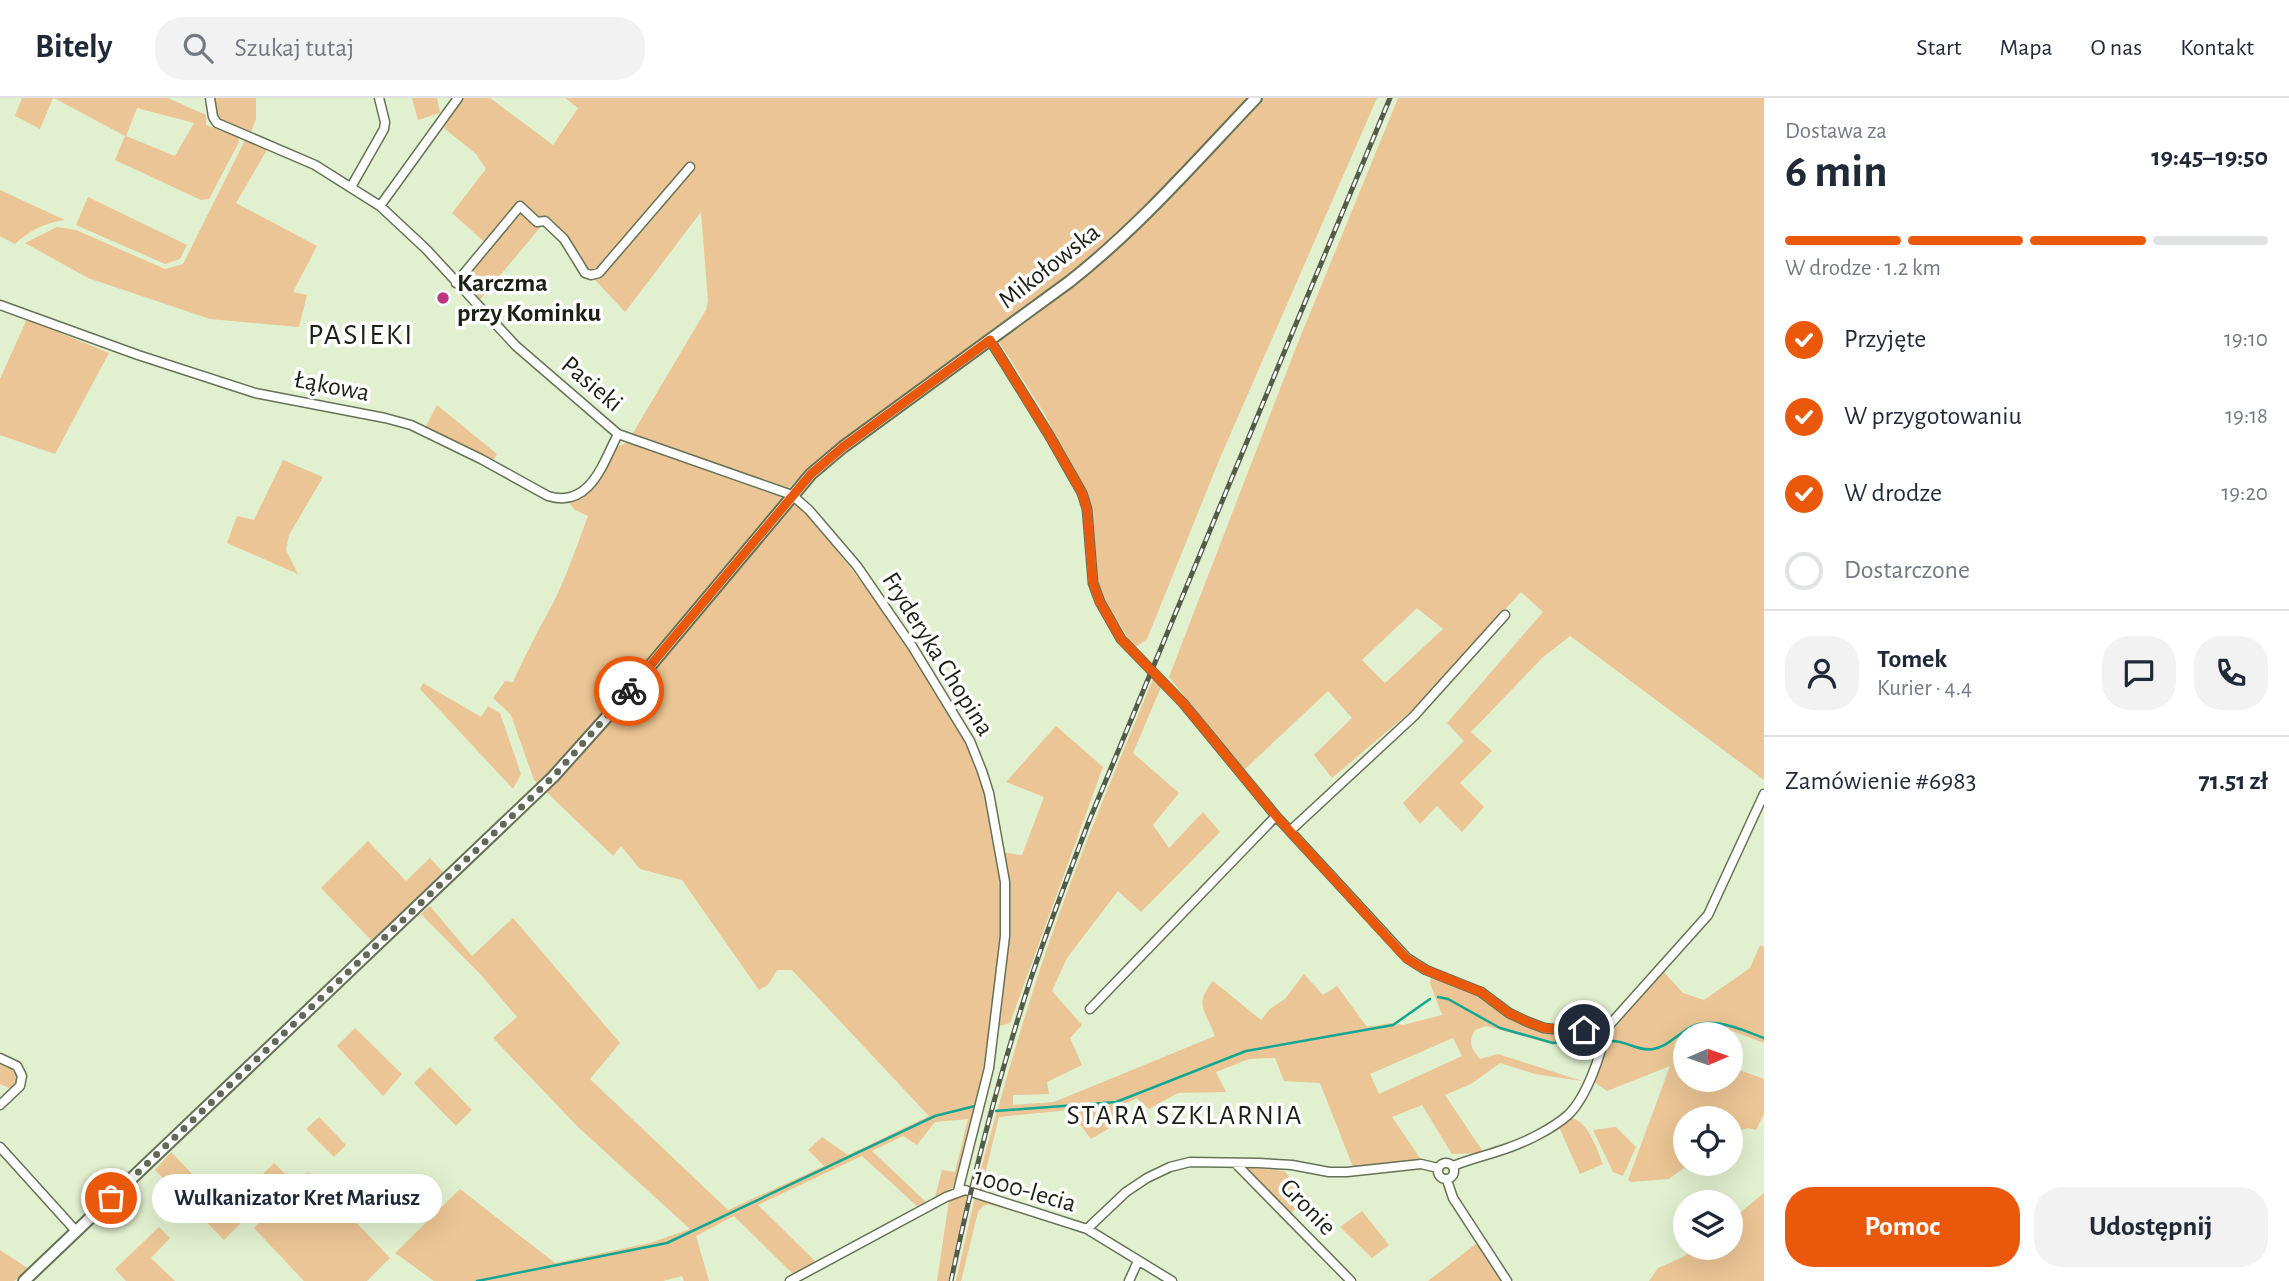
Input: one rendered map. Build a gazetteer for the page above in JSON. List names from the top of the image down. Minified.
{"streets":{"main road":["Mikołowska"],"street":["Pasieki","Łąkowa","Fryderyka Chopina","1000-lecia","Gronie"]},"crossings":[["Mikołowska","Pasieki"],["Mikołowska","Fryderyka Chopina"],["Pasieki","Łąkowa"],["Pasieki","Fryderyka Chopina"],["Fryderyka Chopina","1000-lecia"]],"districts":["PASIEKI","STARA SZKLARNIA"],"places":["Karczma przy Kominku","Wulkanizator Kret Mariusz"],"north":"right","page":{"header":"Bitely","search":"Szukaj tutaj","nav":["Start","Mapa","O nas","Kontakt"],"heading":["6 min","Dostawa za","19:45–19:50"],"panel":["Tomek","Kurier · 4.4","Zamówienie #6983","71.51 zł"],"bar":"W drodze · 1.2 km","list":[["Przyjęte","19:10"],["W przygotowaniu","19:18"],["W drodze","19:20"],"Dostarczone"],"buttons":["Pomoc","Udostępnij"],"bubble":"Wulkanizator Kret Mariusz"}}
